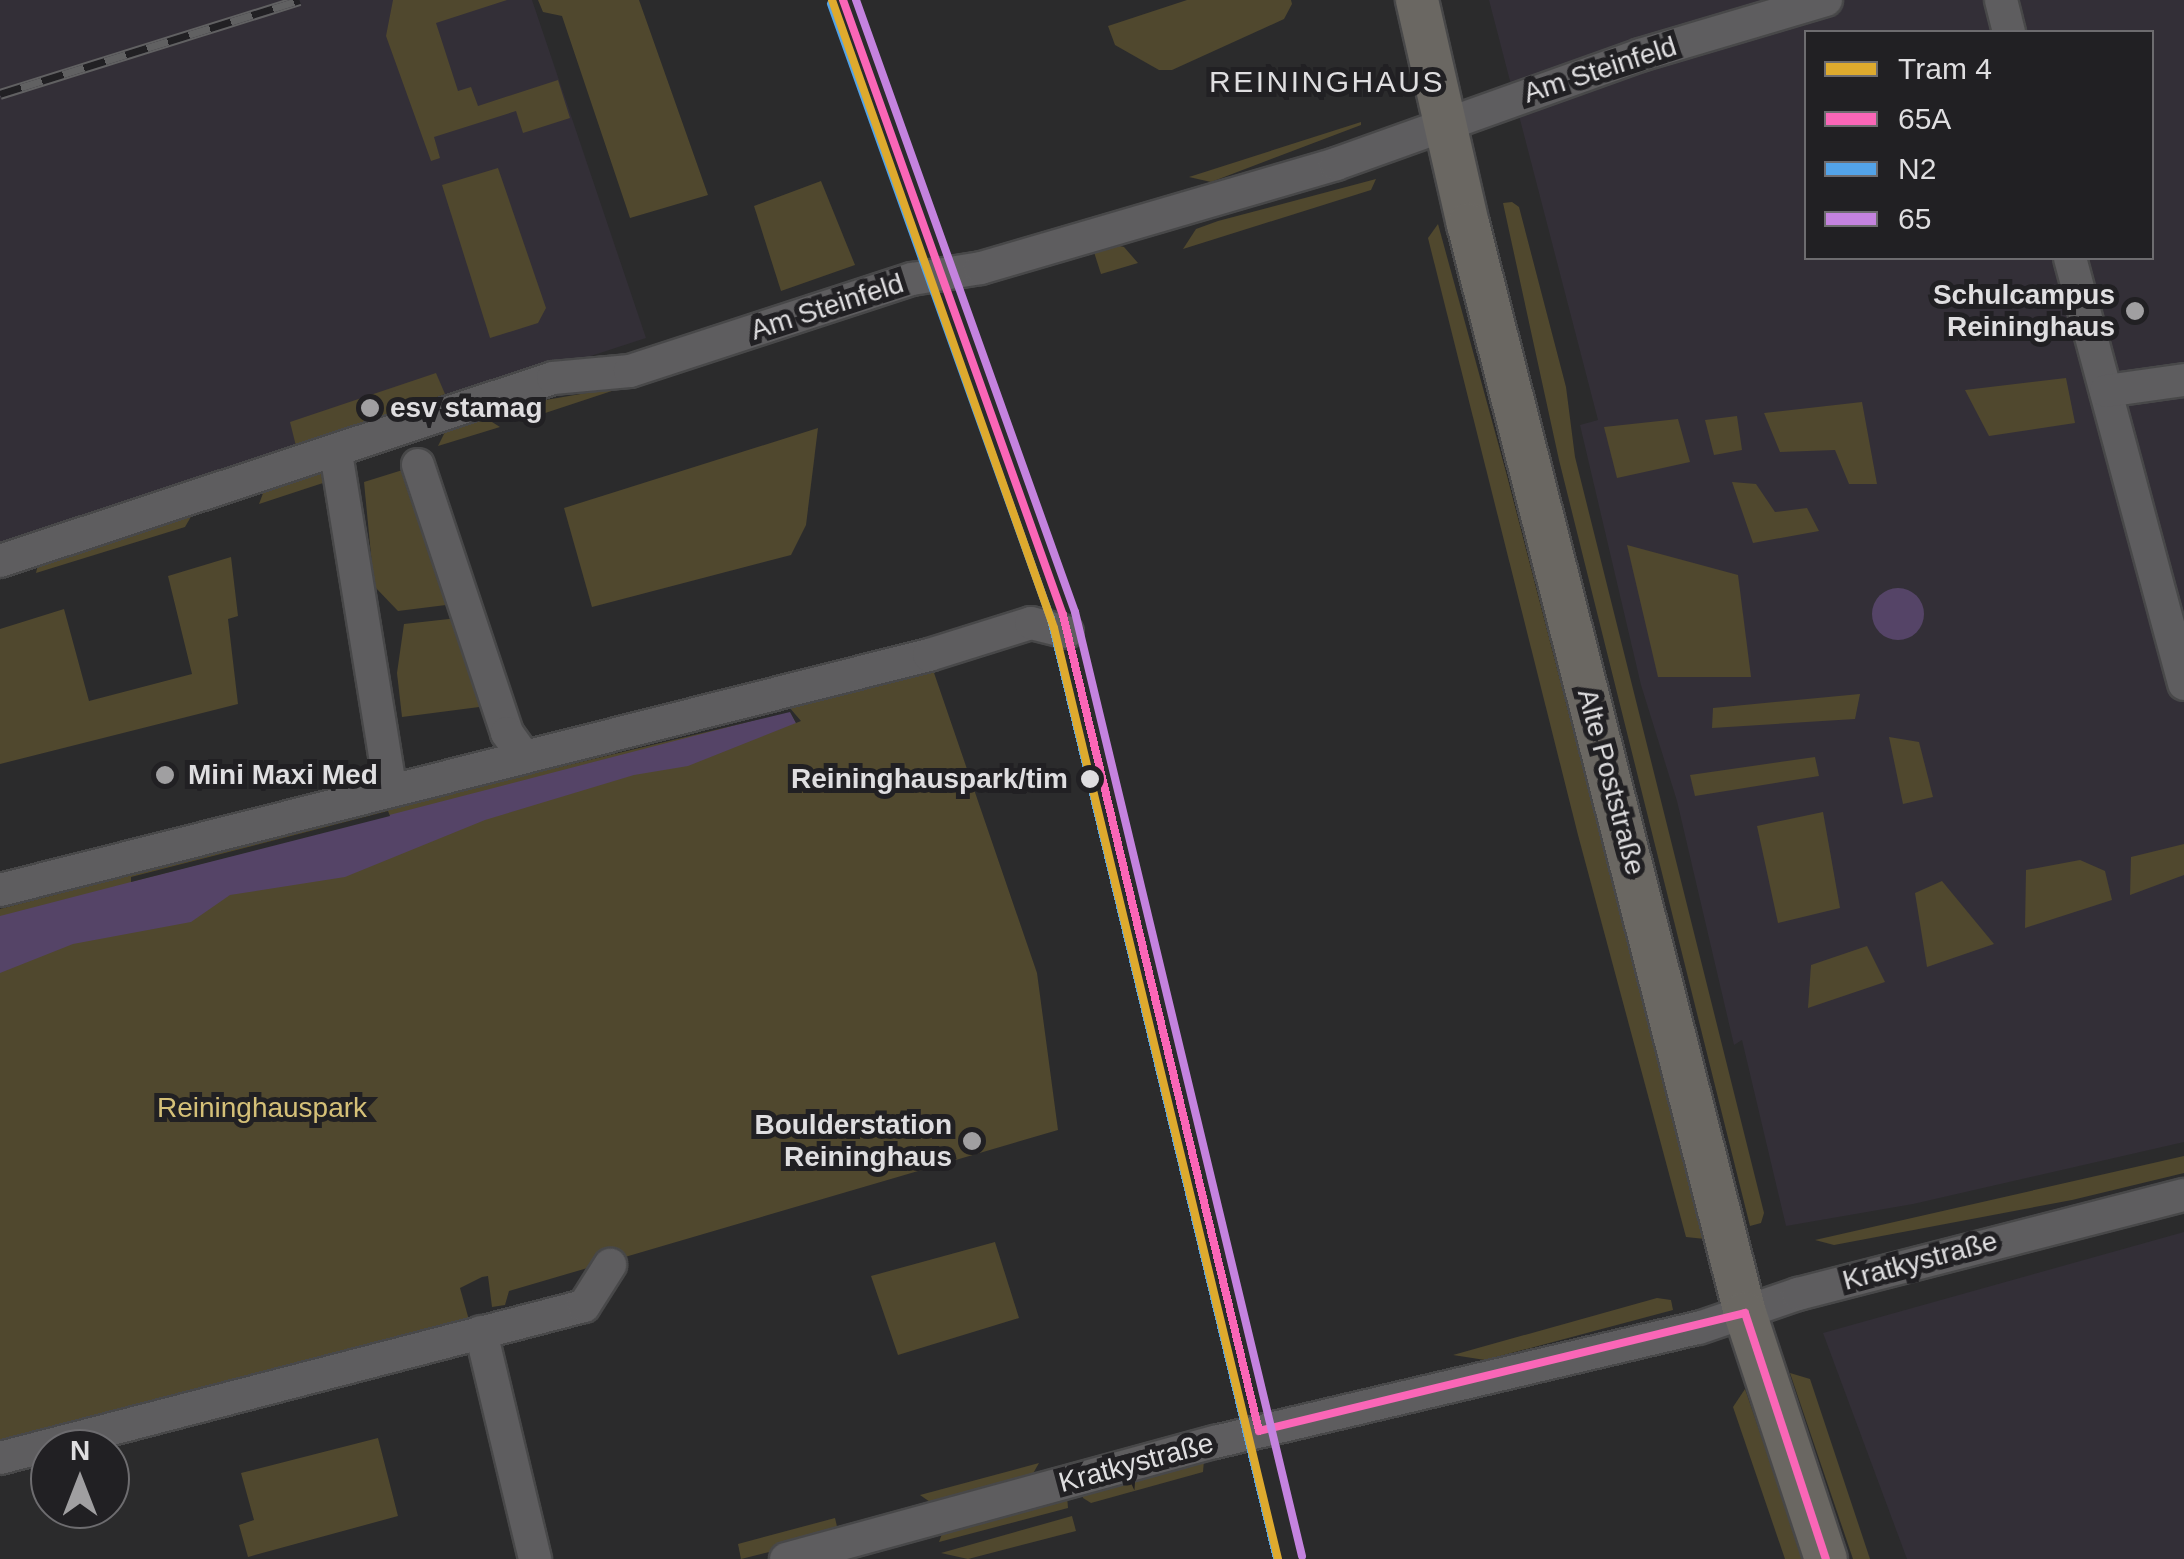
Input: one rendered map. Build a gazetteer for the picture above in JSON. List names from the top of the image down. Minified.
{"streets":{"main road":["Alte Poststraße"],"street":["Am Steinfeld","Kratkystraße"]},"crossings":[["Am Steinfeld","Alte Poststraße"],["Alte Poststraße","Kratkystraße"]],"districts":["REININGHAUS"],"parks":["Reininghauspark"],"places":["Schulcampus Reininghaus","esv stamag","Mini Maxi Med","Reininghauspark/tim","Boulderstation Reininghaus"],"lines":["tram line 4","transit line 65A","transit line 65","transit line N2"],"legend":["Tram 4","65A","N2","65"],"north":"top"}
